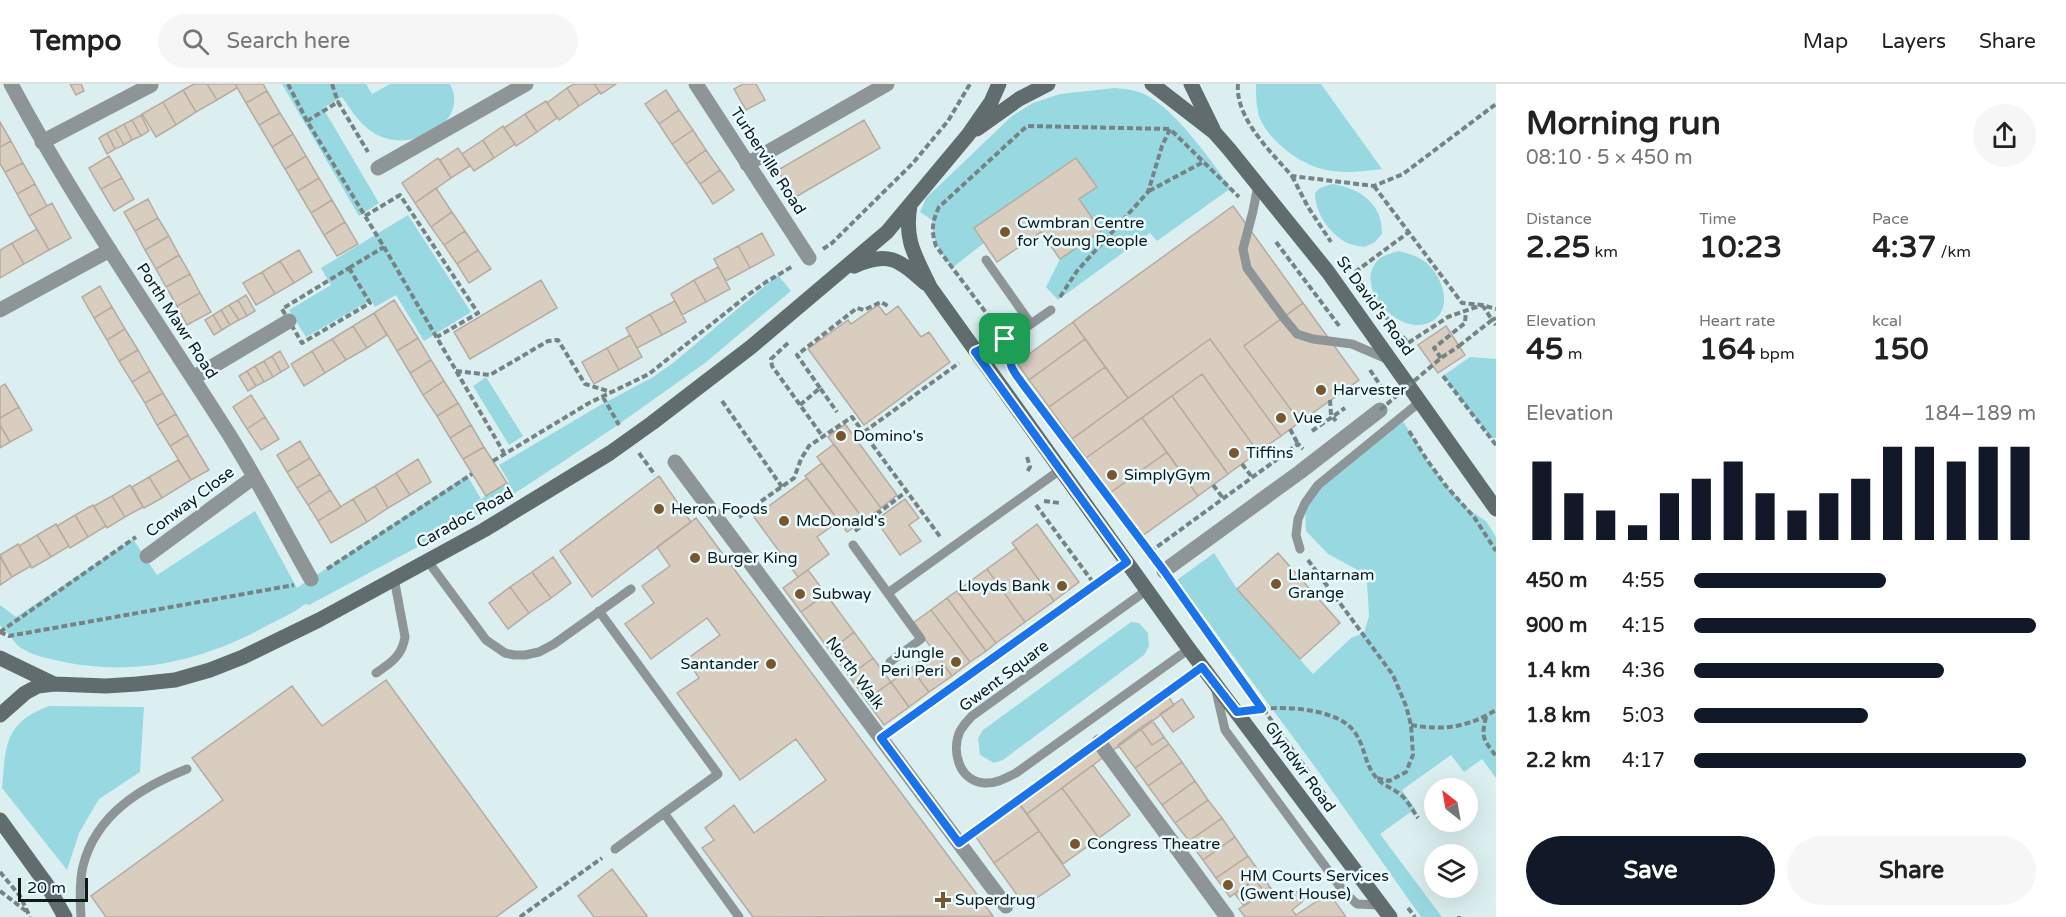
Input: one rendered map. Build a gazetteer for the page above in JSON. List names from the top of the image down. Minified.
{"streets":{"street":["Turberville Road","St David's Road","Porth Mawr Road","Conway Close","Caradoc Road","North Walk","Glyndwr Road"],"lane":["Gwent Square"]},"crossings":[["Porth Mawr Road","Conway Close"],["Caradoc Road","Glyndwr Road"],["Gwent Square","Glyndwr Road"]],"places":{"other":["Cwmbran Centre for Young People","Harvester","Vue","Domino's","Tiffins","SimplyGym","Heron Foods","McDonald's","Burger King","Llantarnam Grange","Lloyds Bank","Subway","Jungle Peri Peri","Santander","Congress Theatre","HM Courts Services (Gwent House)"],"health":["Superdrug"]},"scale_bar":"20 m","north":"top left","page":{"header":"Tempo","search":"Search here","nav":["Map","Layers","Share"],"heading":["Morning run","08:10 · 5 × 450 m"],"stats":[["Distance","2.25 km"],["Time","10:23"],["Pace","4:37 /km"],["Elevation","45 m"],["Heart rate","164 bpm"],["kcal","150"]],"chart":["Elevation","184–189 m"],"list":[{"name":"450 m","note":"4:55"},{"name":"900 m","note":"4:15"},{"name":"1.4 km","note":"4:36"},{"name":"1.8 km","note":"5:03"},{"name":"2.2 km","note":"4:17"}],"buttons":["Save","Share"],"scale":"20 m"}}
